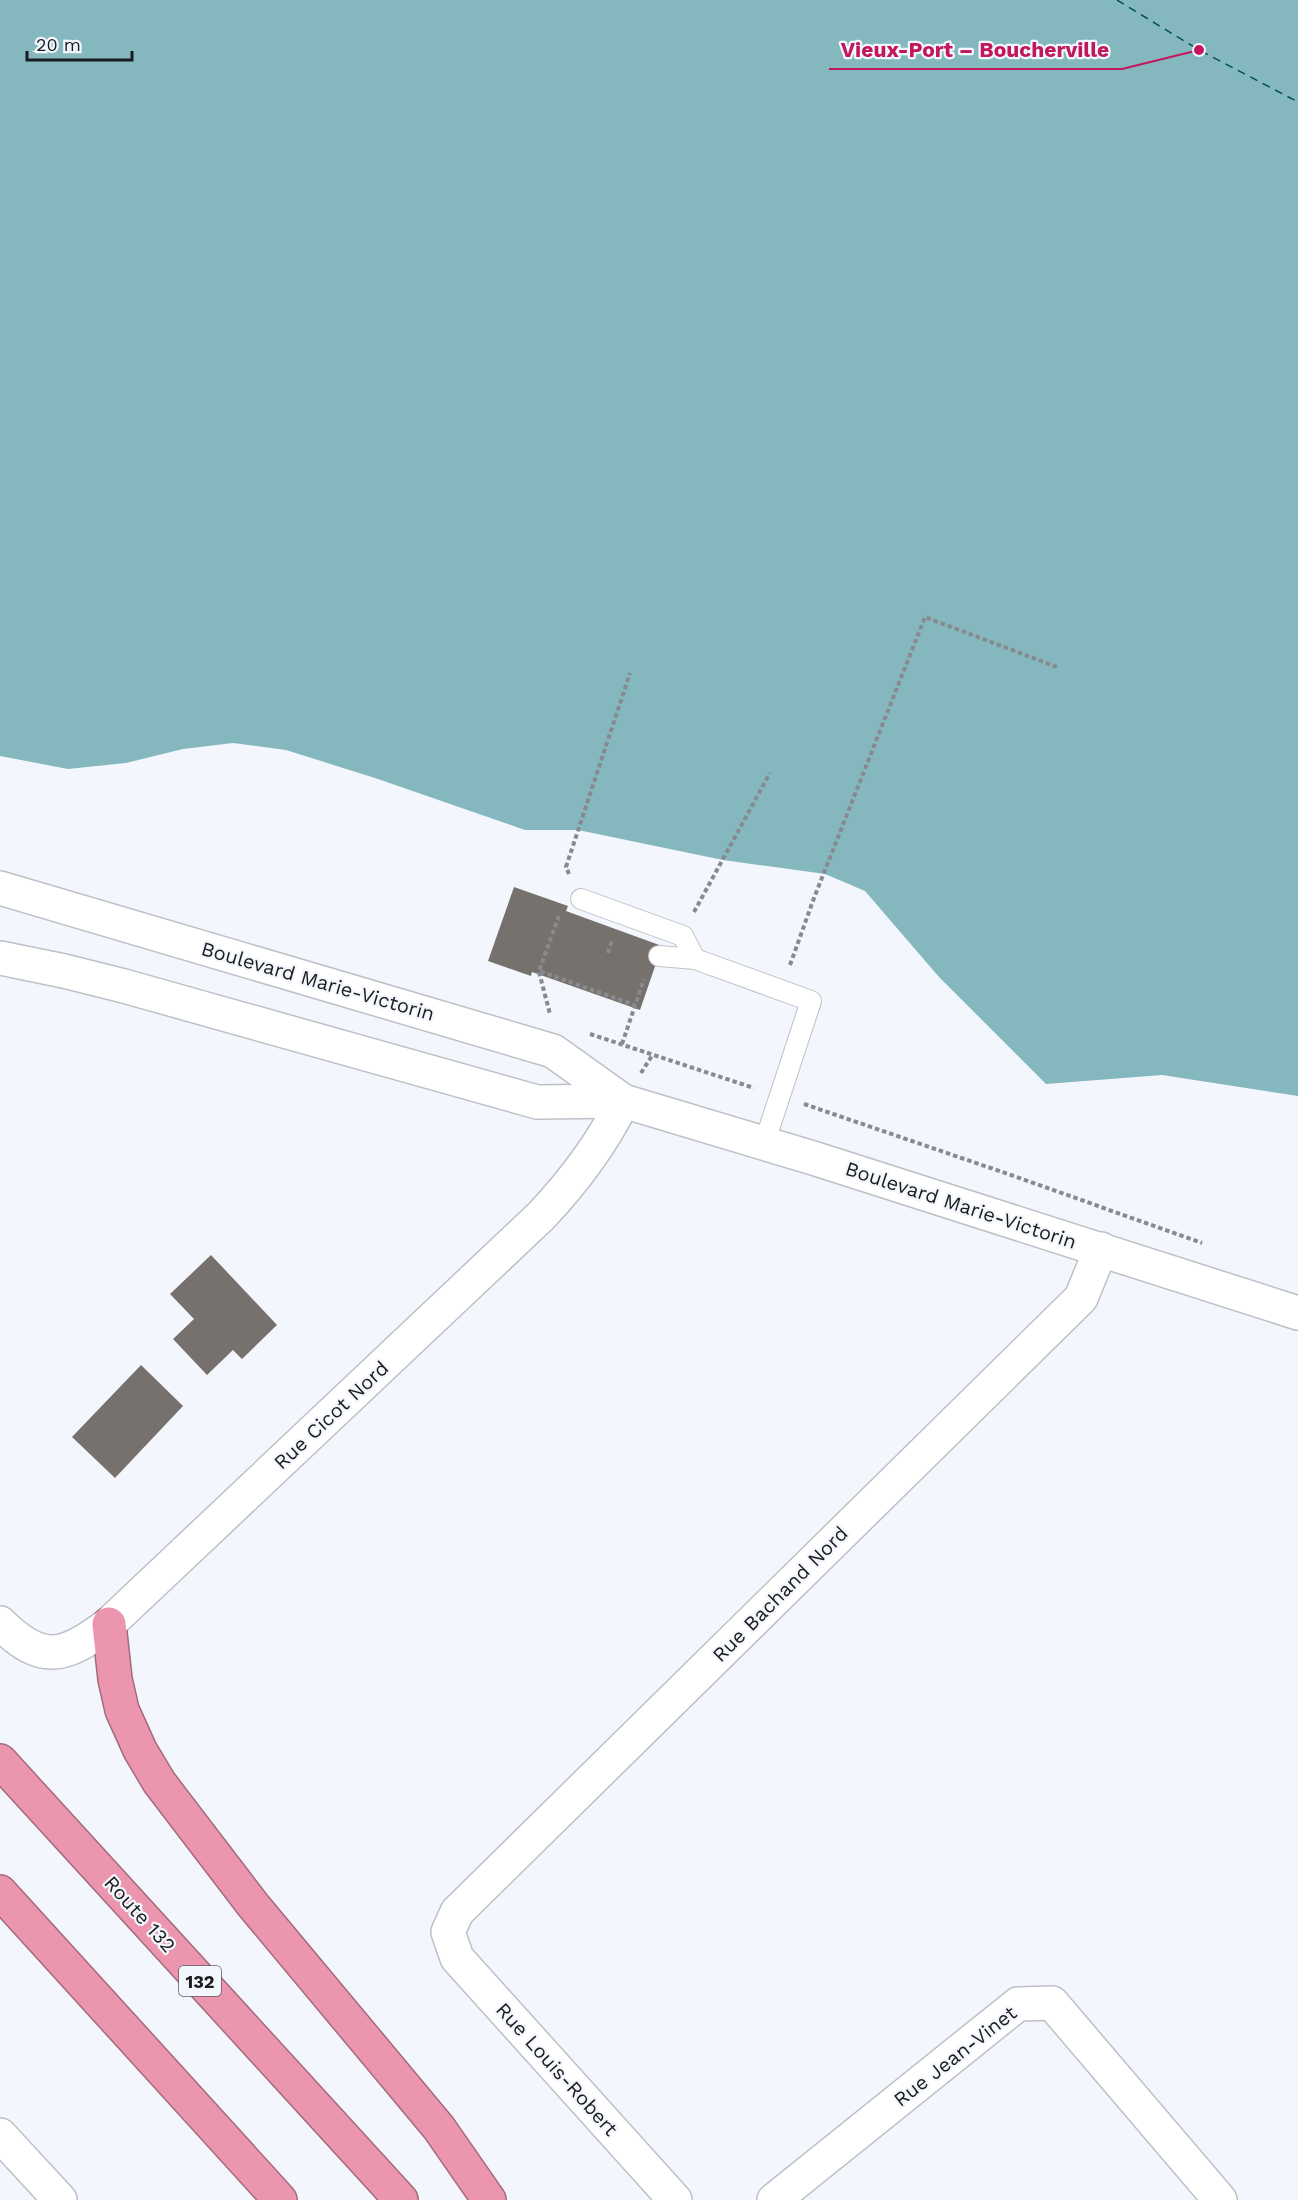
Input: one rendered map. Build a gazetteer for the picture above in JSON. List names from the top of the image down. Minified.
{"streets":{"highway":["Route 132","132"],"street":["Boulevard Marie-Victorin","Rue Cicot Nord","Rue Bachand Nord","Rue Jean-Vinet","Rue Louis-Robert"]},"crossings":[["Boulevard Marie-Victorin","Rue Cicot Nord"],["Boulevard Marie-Victorin","Rue Bachand Nord"],["Rue Bachand Nord","Rue Louis-Robert"]],"places":["Vieux-Port – Boucherville"],"scale_bar":"20 m"}
